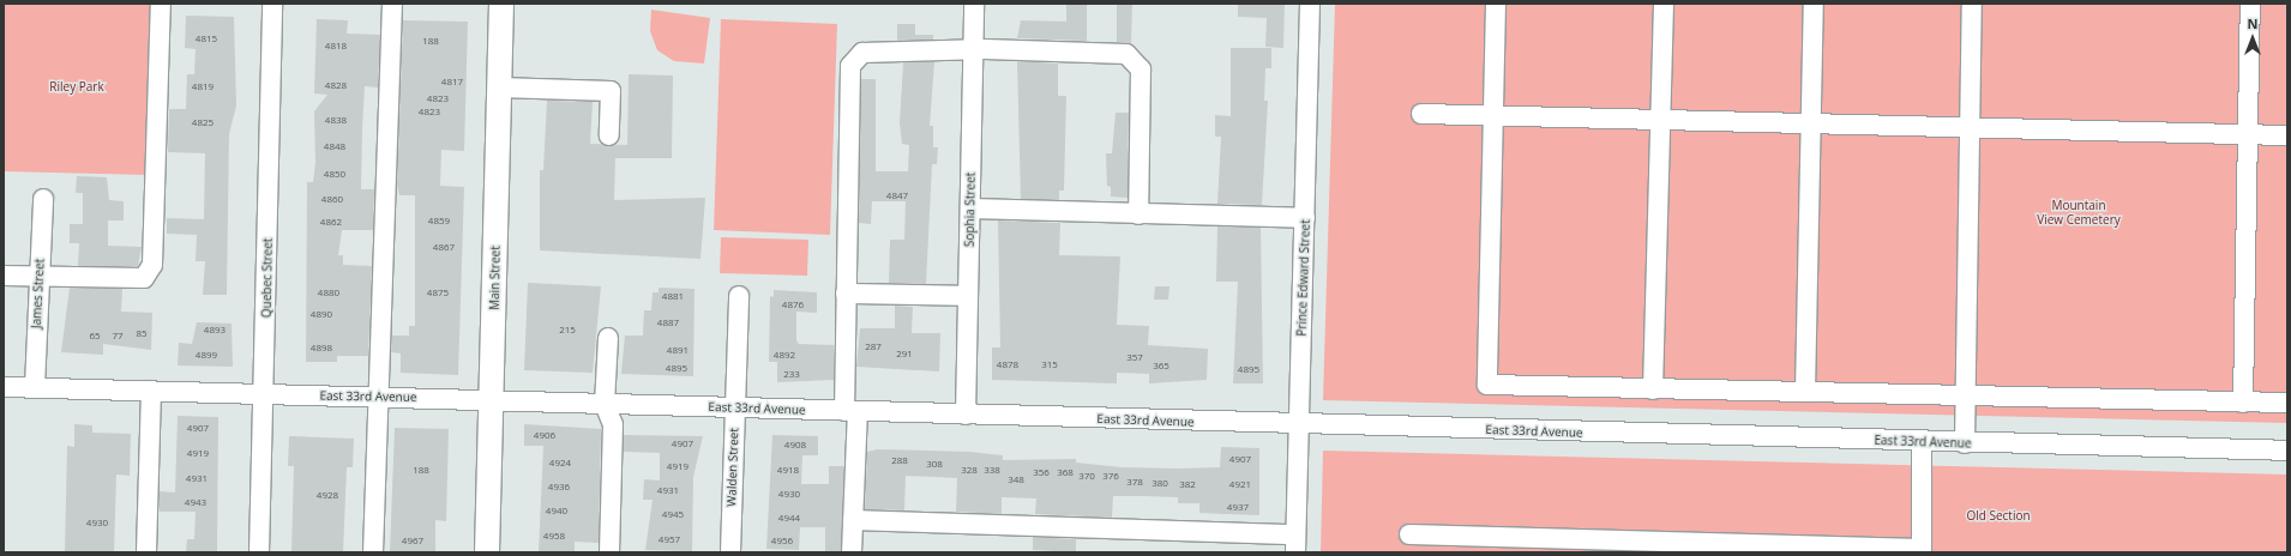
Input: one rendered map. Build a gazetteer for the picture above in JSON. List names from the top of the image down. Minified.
{"streets":{"main road":["Main Street"],"street":["Sophia Street","Quebec Street","Prince Edward Street","James Street","East 33rd Avenue","Walden Street"]},"crossings":[["Sophia Street","East 33rd Avenue"],["Quebec Street","East 33rd Avenue"],["Main Street","East 33rd Avenue"],["Prince Edward Street","East 33rd Avenue"],["James Street","East 33rd Avenue"],["East 33rd Avenue","Walden Street"]],"parks":["Riley Park","Mountain View Cemetery","Old Section"],"house_numbers":["4815","188","4818","4817","4828","4819","4823","4823","4838","4825","4848","4850","4847","4860","4859","4862","4867","4880","4875","4881","4876","4890","4887","4893","215","85","65","77","287","4898","4891","291","4899","4892","357","4878","315","365","4895","4895","233","4907","4906","4907","4908","4919","4907","288","4924","308","4919","188","4918","328","338","356","368","370","376","4931","348","378","380","382","4921","4936","4931","4930","4928","4943","4937","4940","4945","4944","4930","4958","4957","4967","4956"],"north":"top"}
